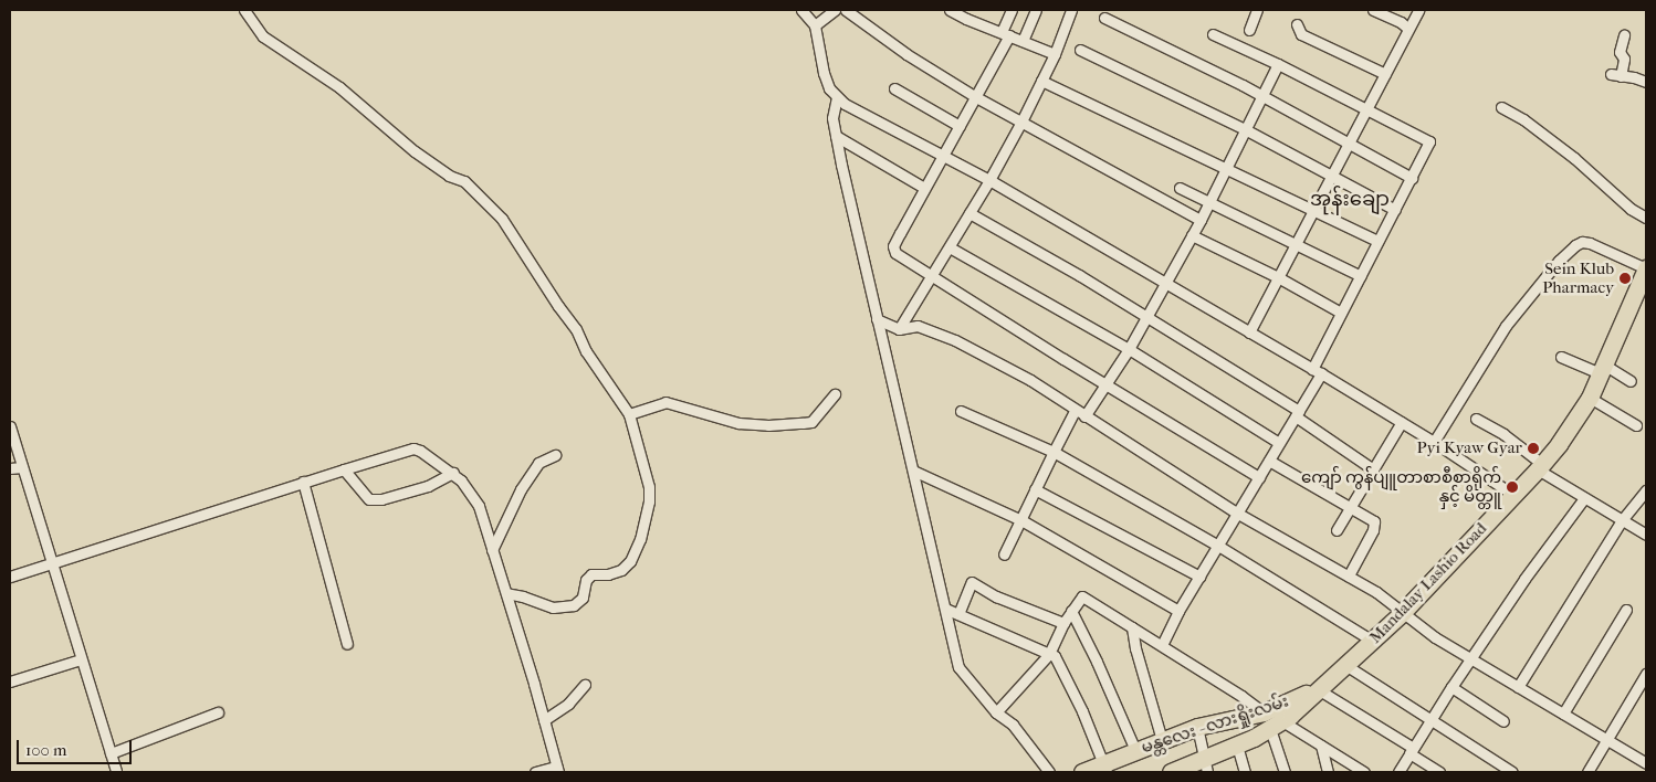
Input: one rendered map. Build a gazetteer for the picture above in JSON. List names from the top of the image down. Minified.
{"streets":{"highway":["Mandalay Lashio Road","မန္တလေး - လားရှိုးလမ်း"]},"crossings":[["Mandalay Lashio Road","မန္တလေး - လားရှိုးလမ်း"]],"districts":["အုန်းချော"],"places":["Sein Klub Pharmacy","Pyi Kyaw Gyar","ကျော် ကွန်ပျူတာစာစီစာရိုက် နှင့် မိတ္တူ"],"scale_bar":"100 m"}
